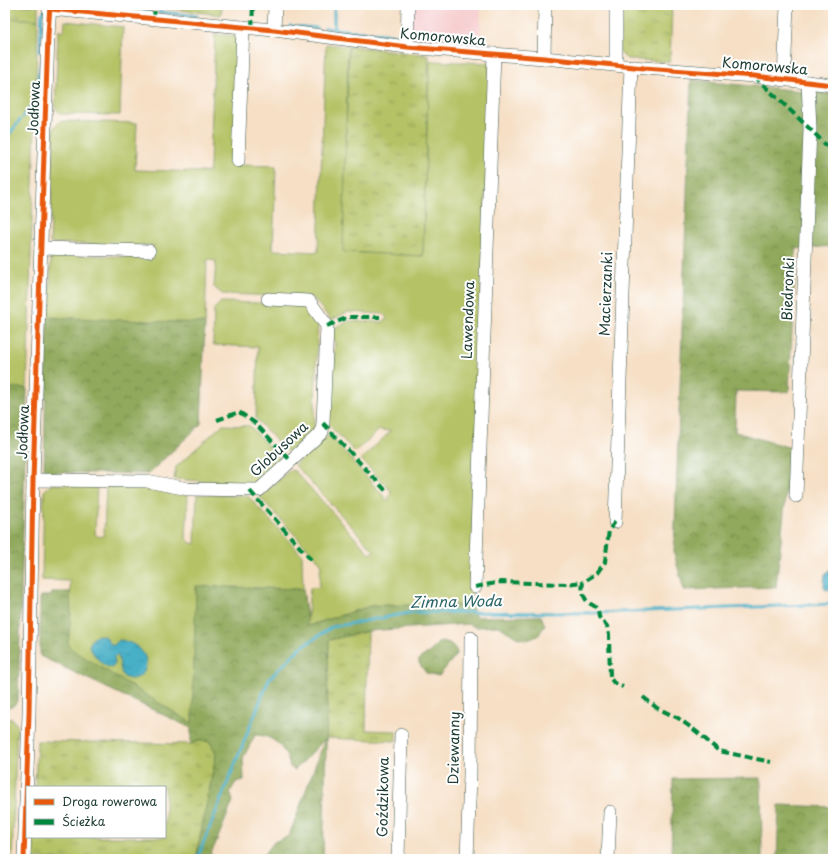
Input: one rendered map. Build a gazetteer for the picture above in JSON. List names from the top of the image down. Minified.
{"streets":{"street":["Komorowska","Jodłowa","Biedronki","Macierzanki","Lawendowa","Globusowa","Dziewanny","Goździkowa"]},"crossings":[["Komorowska","Jodłowa"],["Komorowska","Biedronki"],["Komorowska","Macierzanki"],["Komorowska","Lawendowa"],["Jodłowa","Globusowa"]],"water":["Zimna Woda"],"legend":["Droga rowerowa","Ścieżka"]}
